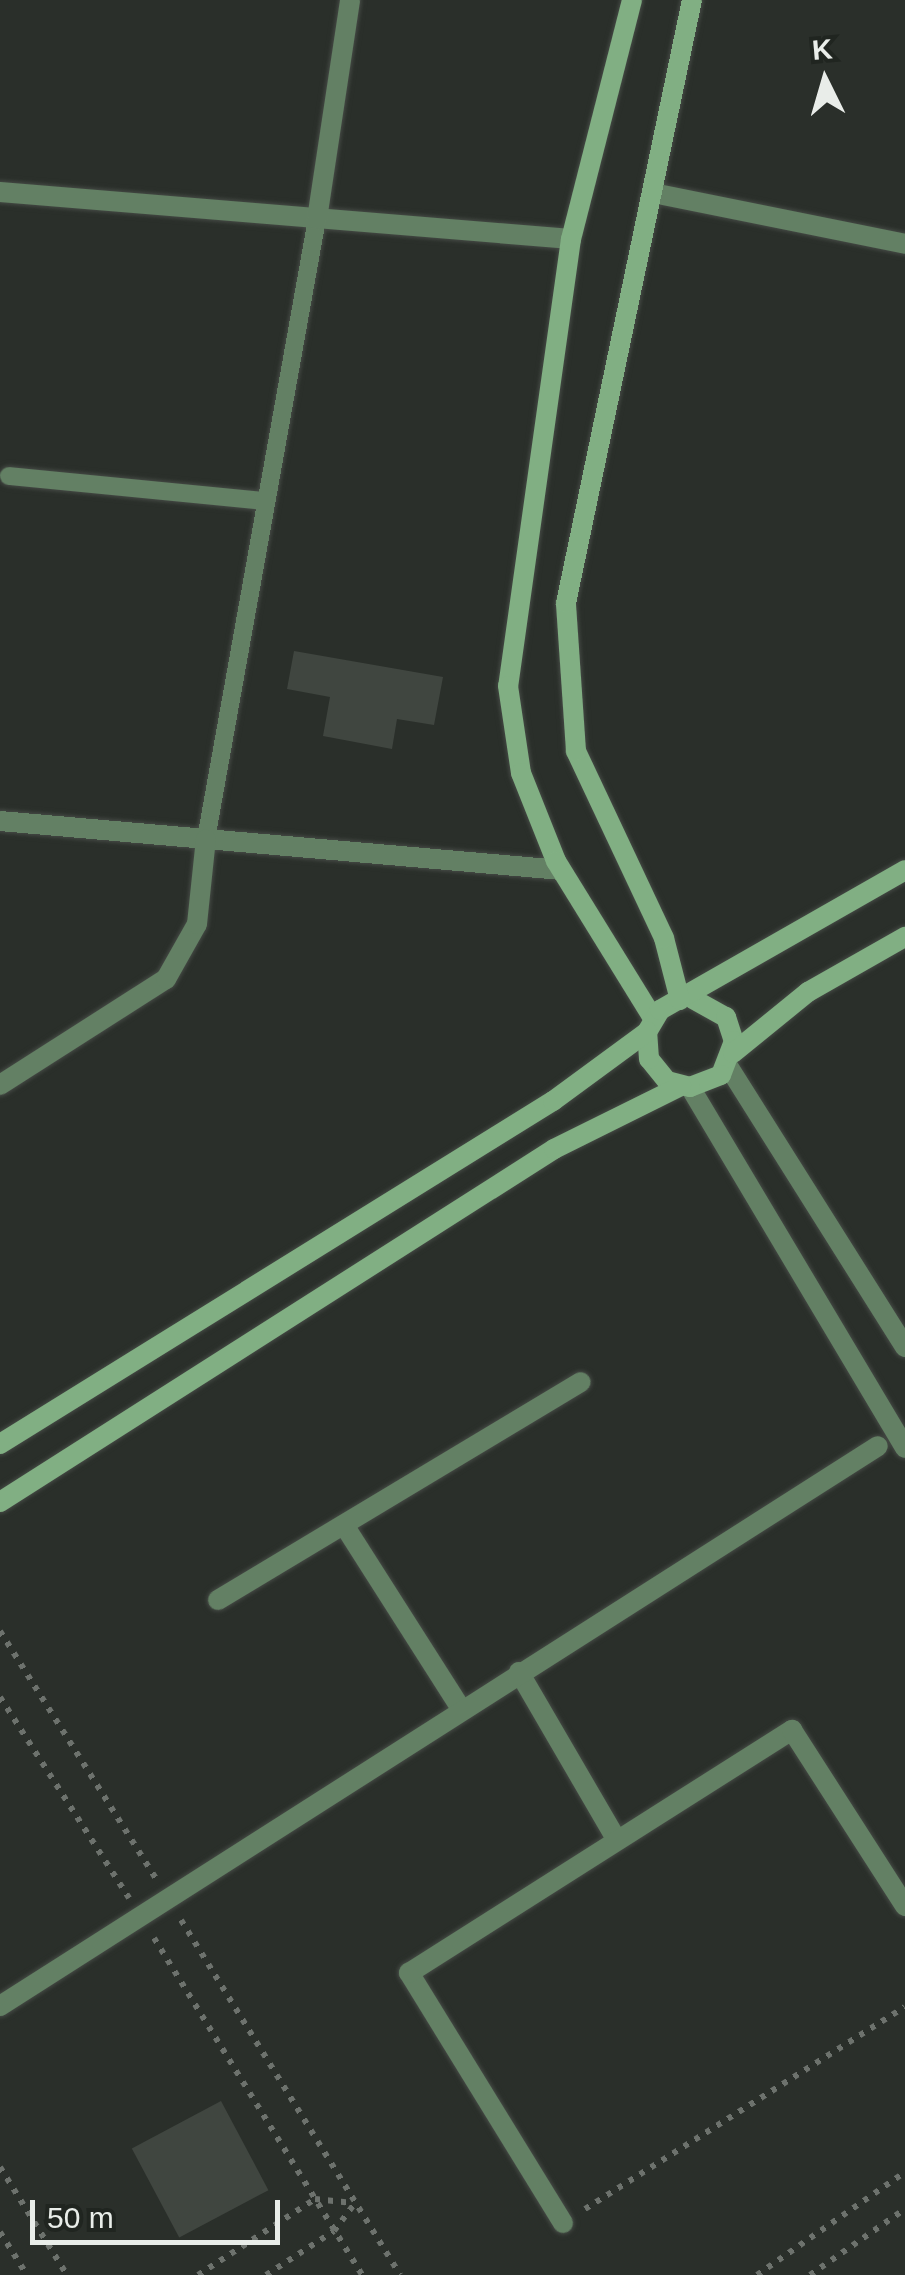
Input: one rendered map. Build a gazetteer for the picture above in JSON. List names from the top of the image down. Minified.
{"scale_bar":"50 m","north":"top"}
